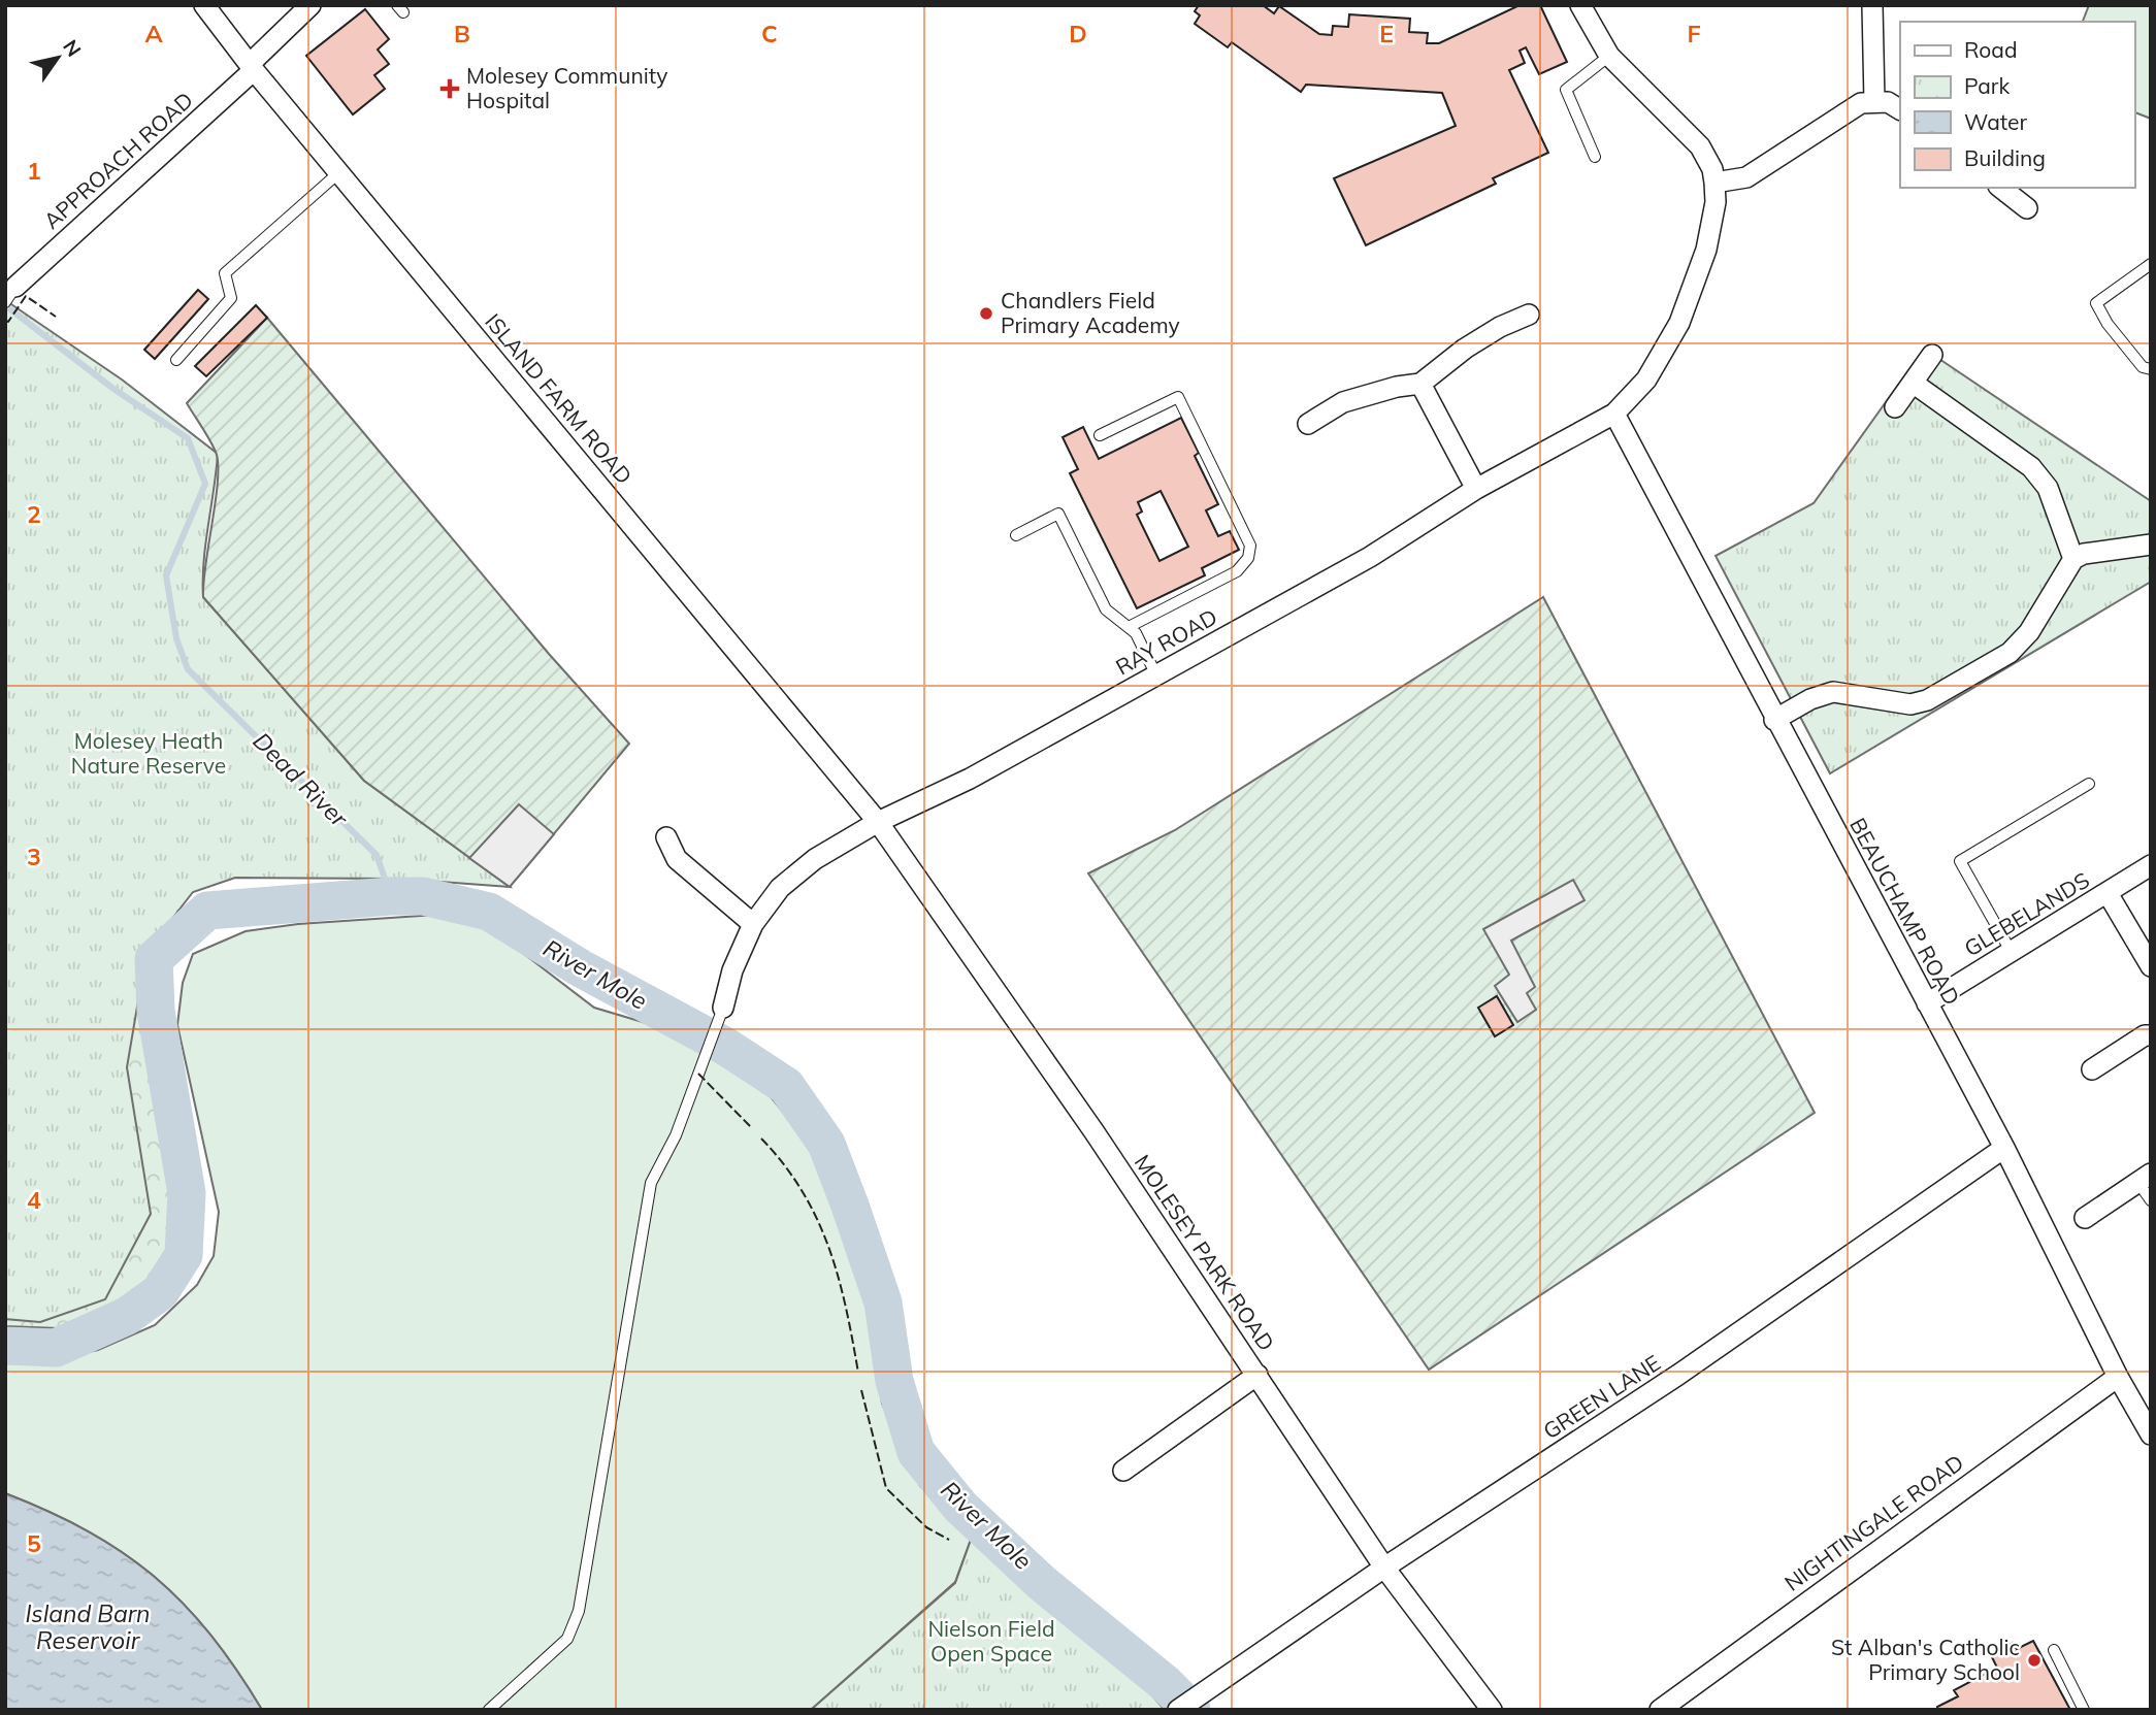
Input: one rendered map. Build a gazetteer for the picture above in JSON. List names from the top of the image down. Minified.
{"streets":{"street":["APPROACH ROAD","ISLAND FARM ROAD","RAY ROAD","BEAUCHAMP ROAD","GLEBELANDS","MOLESEY PARK ROAD","GREEN LANE","NIGHTINGALE ROAD"]},"crossings":[["APPROACH ROAD","ISLAND FARM ROAD"],["ISLAND FARM ROAD","RAY ROAD"],["ISLAND FARM ROAD","MOLESEY PARK ROAD"],["RAY ROAD","BEAUCHAMP ROAD"],["RAY ROAD","MOLESEY PARK ROAD"],["BEAUCHAMP ROAD","GLEBELANDS"],["BEAUCHAMP ROAD","GREEN LANE"],["BEAUCHAMP ROAD","NIGHTINGALE ROAD"],["MOLESEY PARK ROAD","GREEN LANE"]],"water":["Dead River","River Mole","Island Barn Reservoir"],"parks":["Molesey Heath Nature Reserve","Nielson Field Open Space"],"places":{"health":["Molesey Community Hospital"],"other":["Chandlers Field Primary Academy","St Alban's Catholic Primary School"]},"legend":["Road","Park","Water","Building"],"north":"top right","grid":{"columns":["A","B","C","D","E","F"],"rows":["1","2","3","4","5"]}}
